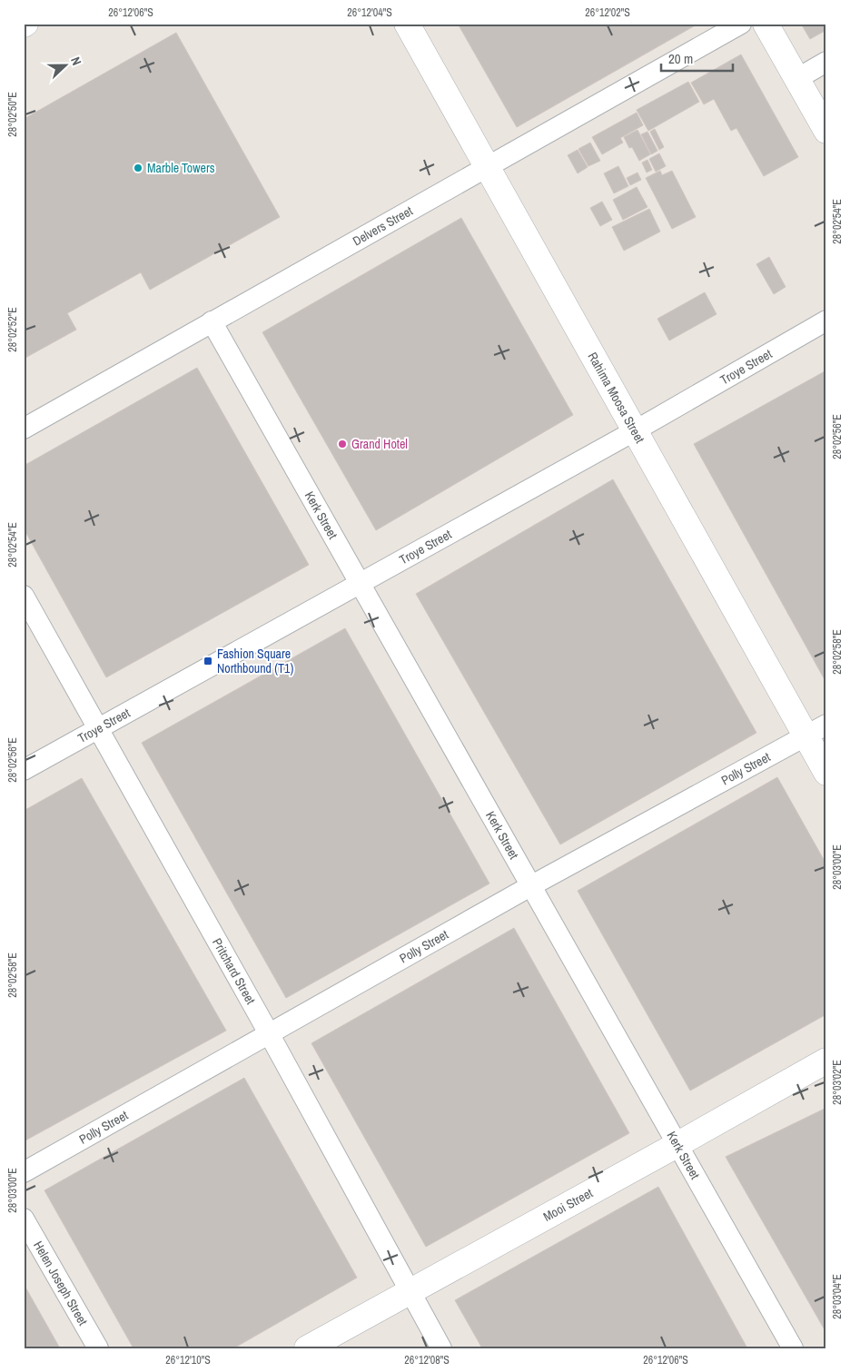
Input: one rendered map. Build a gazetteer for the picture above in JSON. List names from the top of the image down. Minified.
{"streets":{"street":["Delvers Street","Troye Street","Rahima Moosa Street","Kerk Street","Polly Street","Pritchard Street","Mooi Street","Helen Joseph Street"]},"crossings":[["Delvers Street","Rahima Moosa Street"],["Delvers Street","Kerk Street"],["Troye Street","Rahima Moosa Street"],["Troye Street","Kerk Street"],["Troye Street","Pritchard Street"],["Rahima Moosa Street","Polly Street"],["Kerk Street","Polly Street"],["Kerk Street","Mooi Street"],["Polly Street","Pritchard Street"],["Pritchard Street","Mooi Street"]],"places":{"other":["Marble Towers","Grand Hotel"],"transit":["Fashion Square Northbound (T1)"]},"scale_bar":"20 m","north":"right","coordinates":["26°12'06\"S","26°12'04\"S","26°12'02\"S","28°02'50\"E","28°02'54\"E","28°02'52\"E","28°02'56\"E","28°02'58\"E","28°03'00\"E","28°03'02\"E","28°03'04\"E","26°12'10\"S","26°12'08\"S"]}
